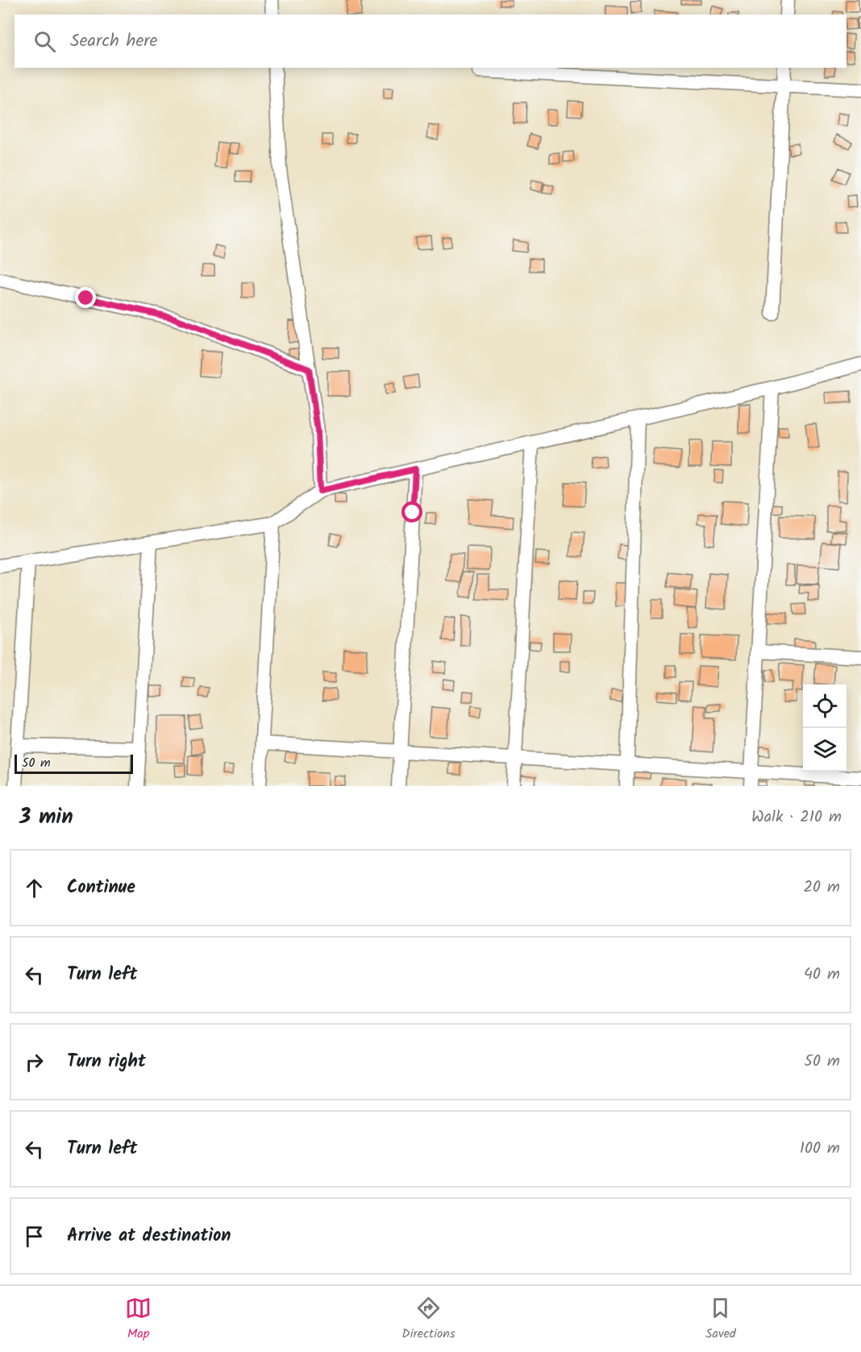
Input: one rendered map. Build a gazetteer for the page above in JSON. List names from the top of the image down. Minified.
{"scale_bar":"50 m","page":{"search":"Search here","scale":"50 m","heading":["3 min","Walk · 210 m"],"list":[["Continue","20 m"],["Turn left","40 m"],["Turn right","50 m"],["Turn left","100 m"],"Arrive at destination"],"nav":["Map","Directions","Saved"]}}
